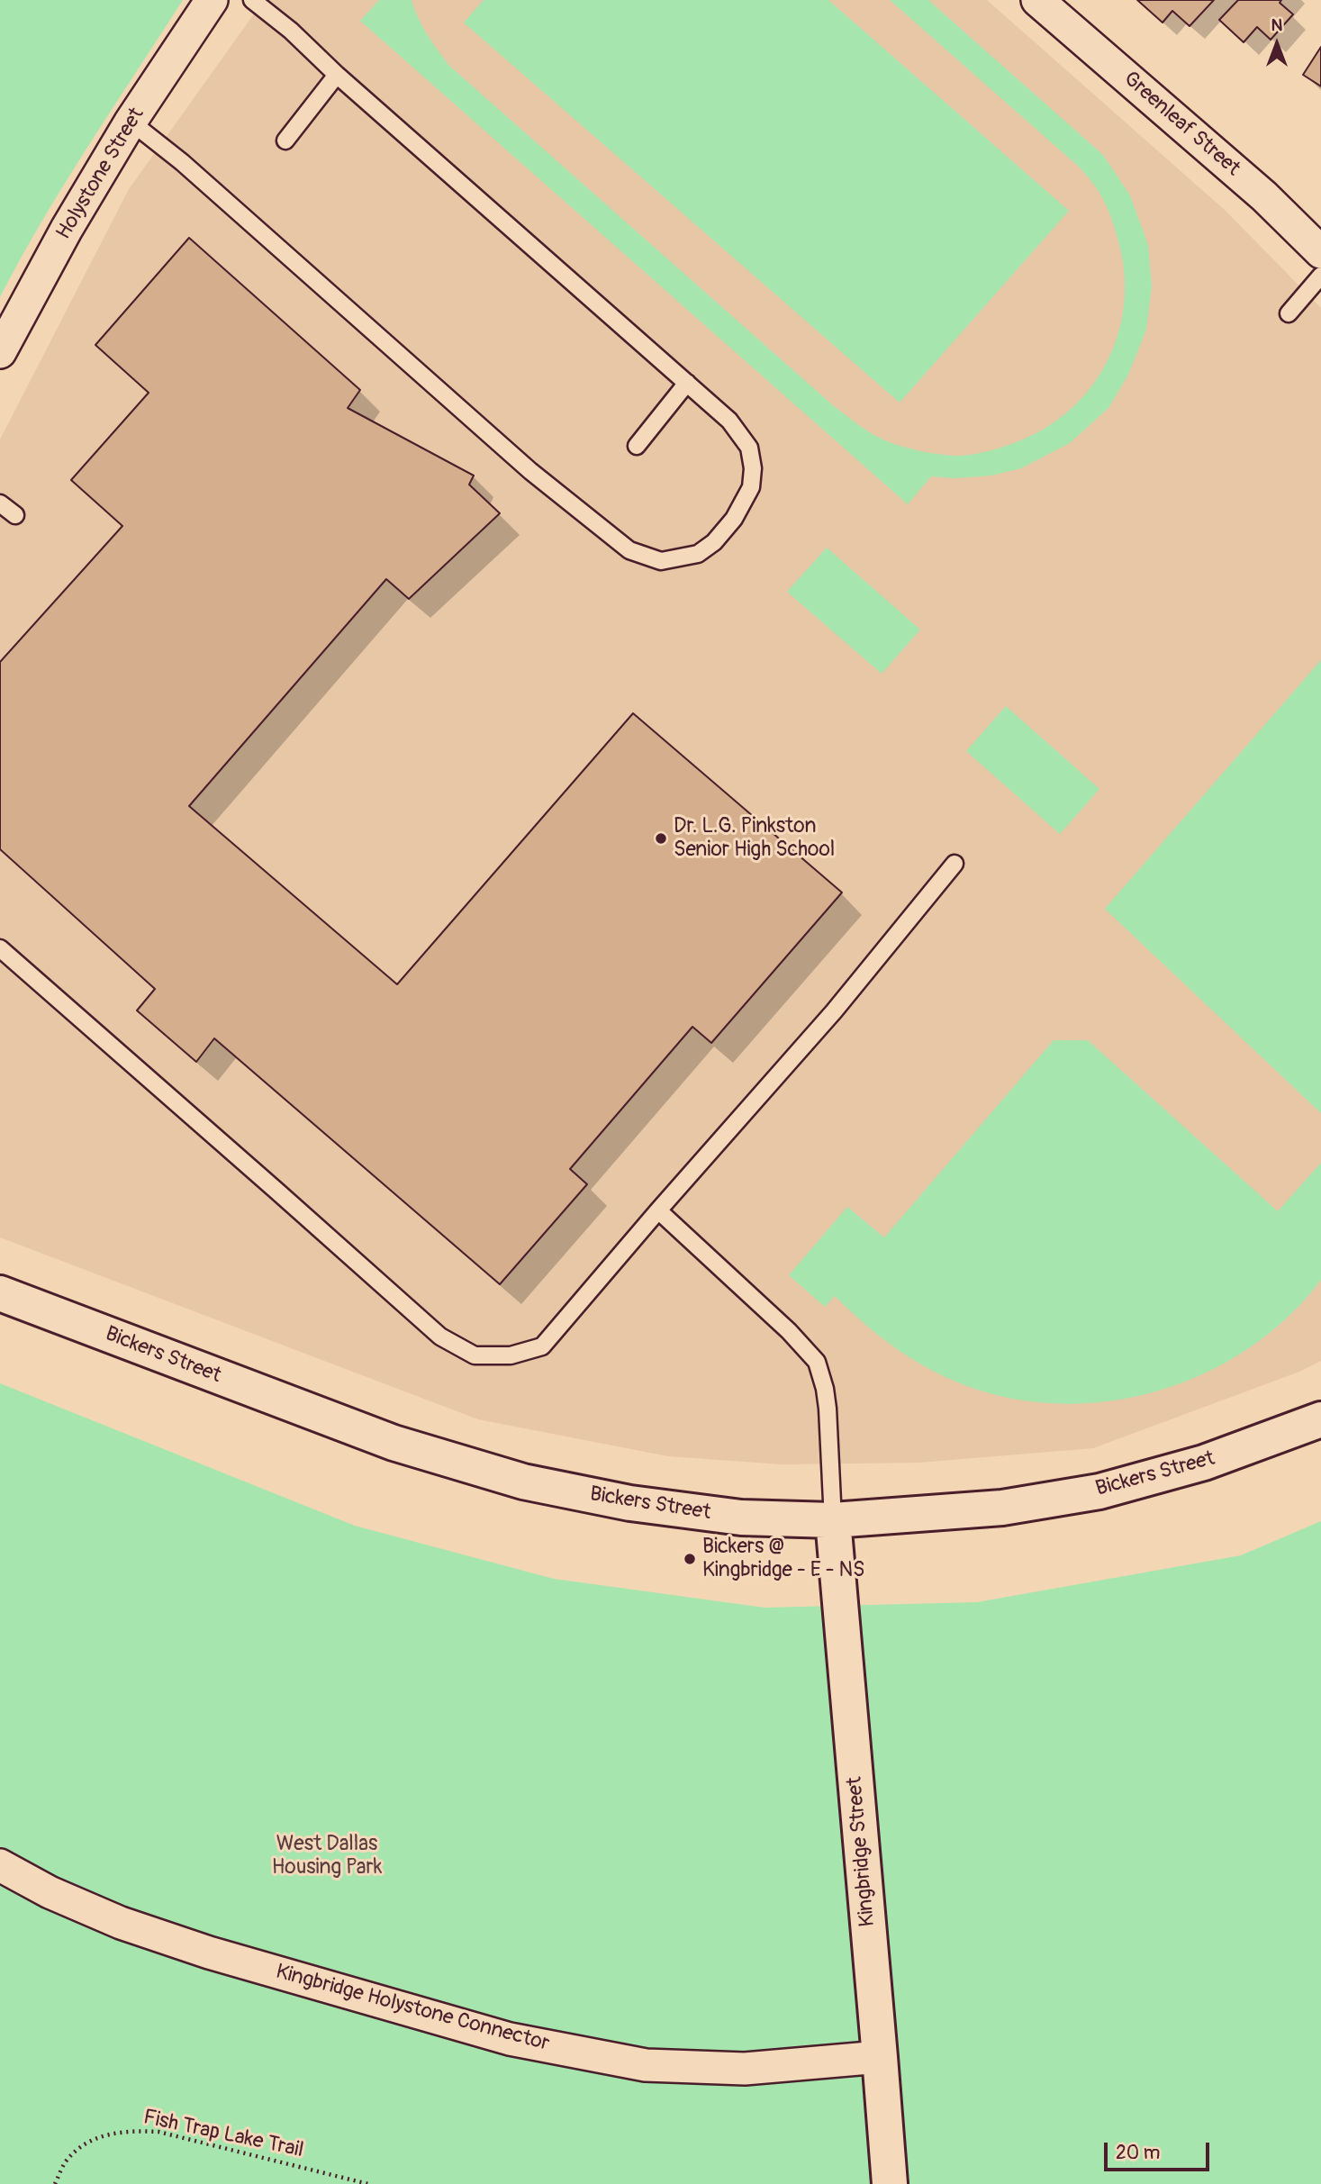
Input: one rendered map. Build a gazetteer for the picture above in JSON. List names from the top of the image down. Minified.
{"streets":{"street":["Greenleaf Street","Holystone Street","Bickers Street","Kingbridge Street","Kingbridge Holystone Connector"],"path":["Fish Trap Lake Trail"]},"crossings":[["Bickers Street","Kingbridge Street"],["Kingbridge Street","Kingbridge Holystone Connector"]],"parks":["West Dallas Housing Park"],"places":["Dr. L.G. Pinkston Senior High School","Bickers @ Kingbridge - E - NS"],"scale_bar":"20 m","north":"top"}
